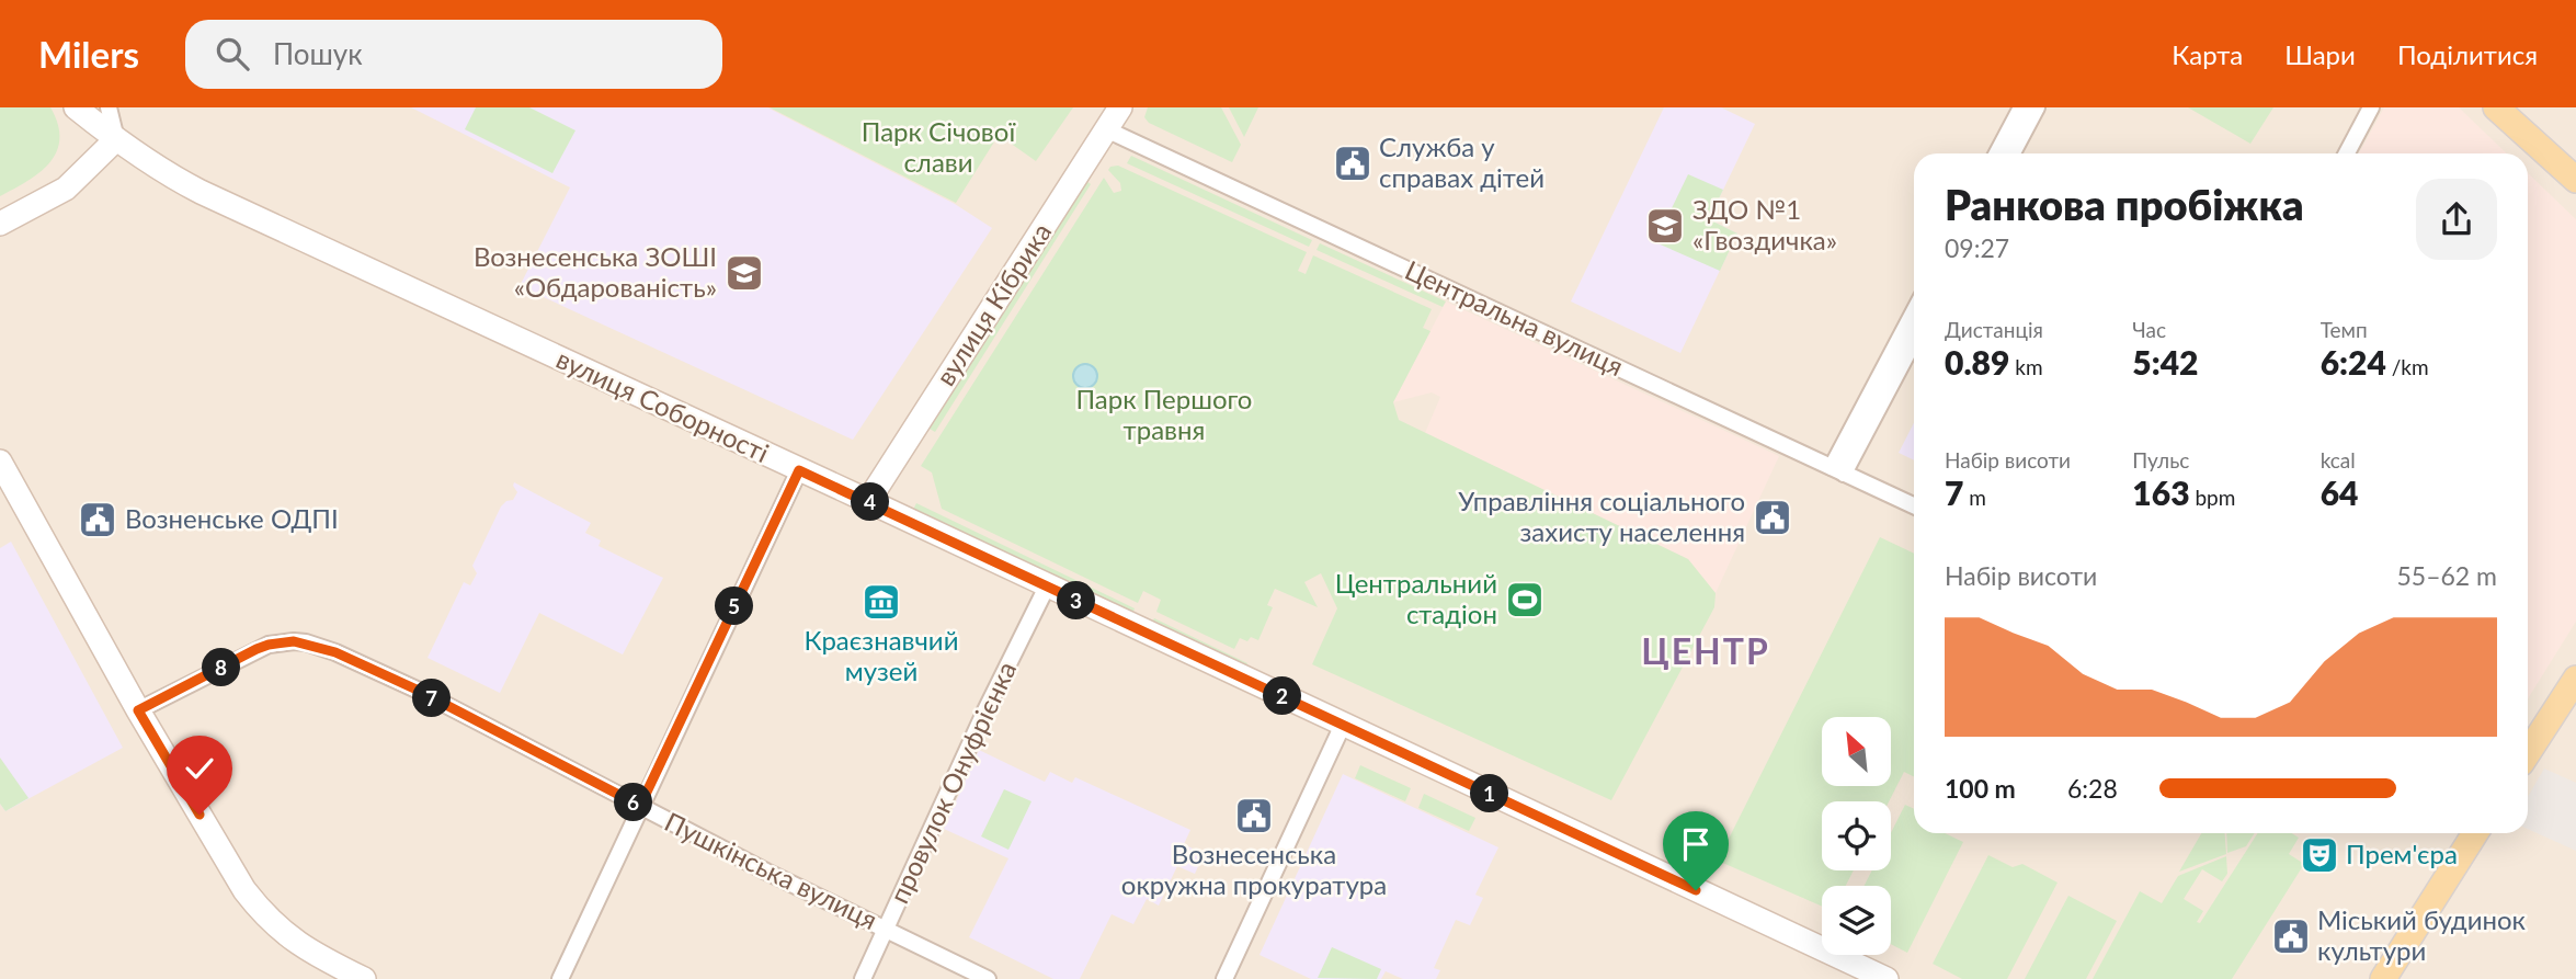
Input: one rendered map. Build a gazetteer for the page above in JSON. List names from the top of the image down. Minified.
{"streets":{"main road":["вулиця Кібрика","вулиця Соборності"],"street":["Центральна вулиця","провулок Онуфрієнка","Пушкінська вулиця"]},"crossings":[["вулиця Кібрика","Центральна вулиця"],["вулиця Кібрика","вулиця Соборності"],["вулиця Соборності","провулок Онуфрієнка"],["провулок Онуфрієнка","Пушкінська вулиця"]],"districts":["ЦЕНТР"],"parks":["Парк Січової слави","Парк Першого травня"],"places":{"public building":["Служба у справах дітей","Управління соціального захисту населення","Возненське ОДПІ","Вознесенська окружна прокуратура","Міський будинок культури"],"school or university":["ЗДО №1 «Гвоздичка»","Вознесенська ЗОШІ «Обдарованість»"],"sports":["Центральний стадіон"],"museum":["Краєзнавчий музей"],"theatre":["Прем'єра"]},"north":"top left","page":{"header":"Milers","search":"Пошук","nav":["Карта","Шари","Поділитися"],"heading":["Ранкова пробіжка","09:27"],"stats":[["Дистанція","0.89 km"],["Час","5:42"],["Темп","6:24 /km"],["Набір висоти","7 m"],["Пульс","163 bpm"],["kcal","64"]],"pins":["4","3","5","8","2","7","1","6"],"chart":["Набір висоти","55–62 m"],"list":[{"name":"100 m","note":"6:28"}]}}
